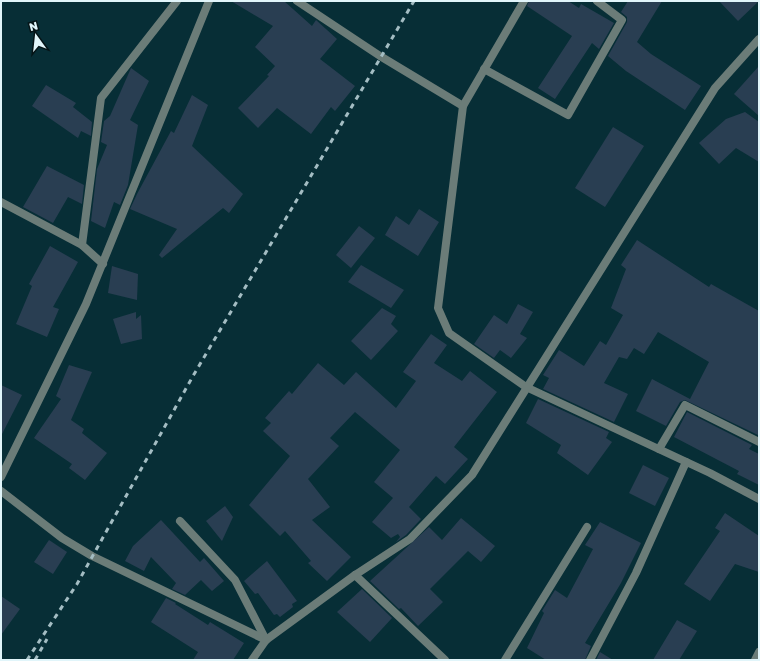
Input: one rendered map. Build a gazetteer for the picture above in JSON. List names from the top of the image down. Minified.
{"north":"top"}
